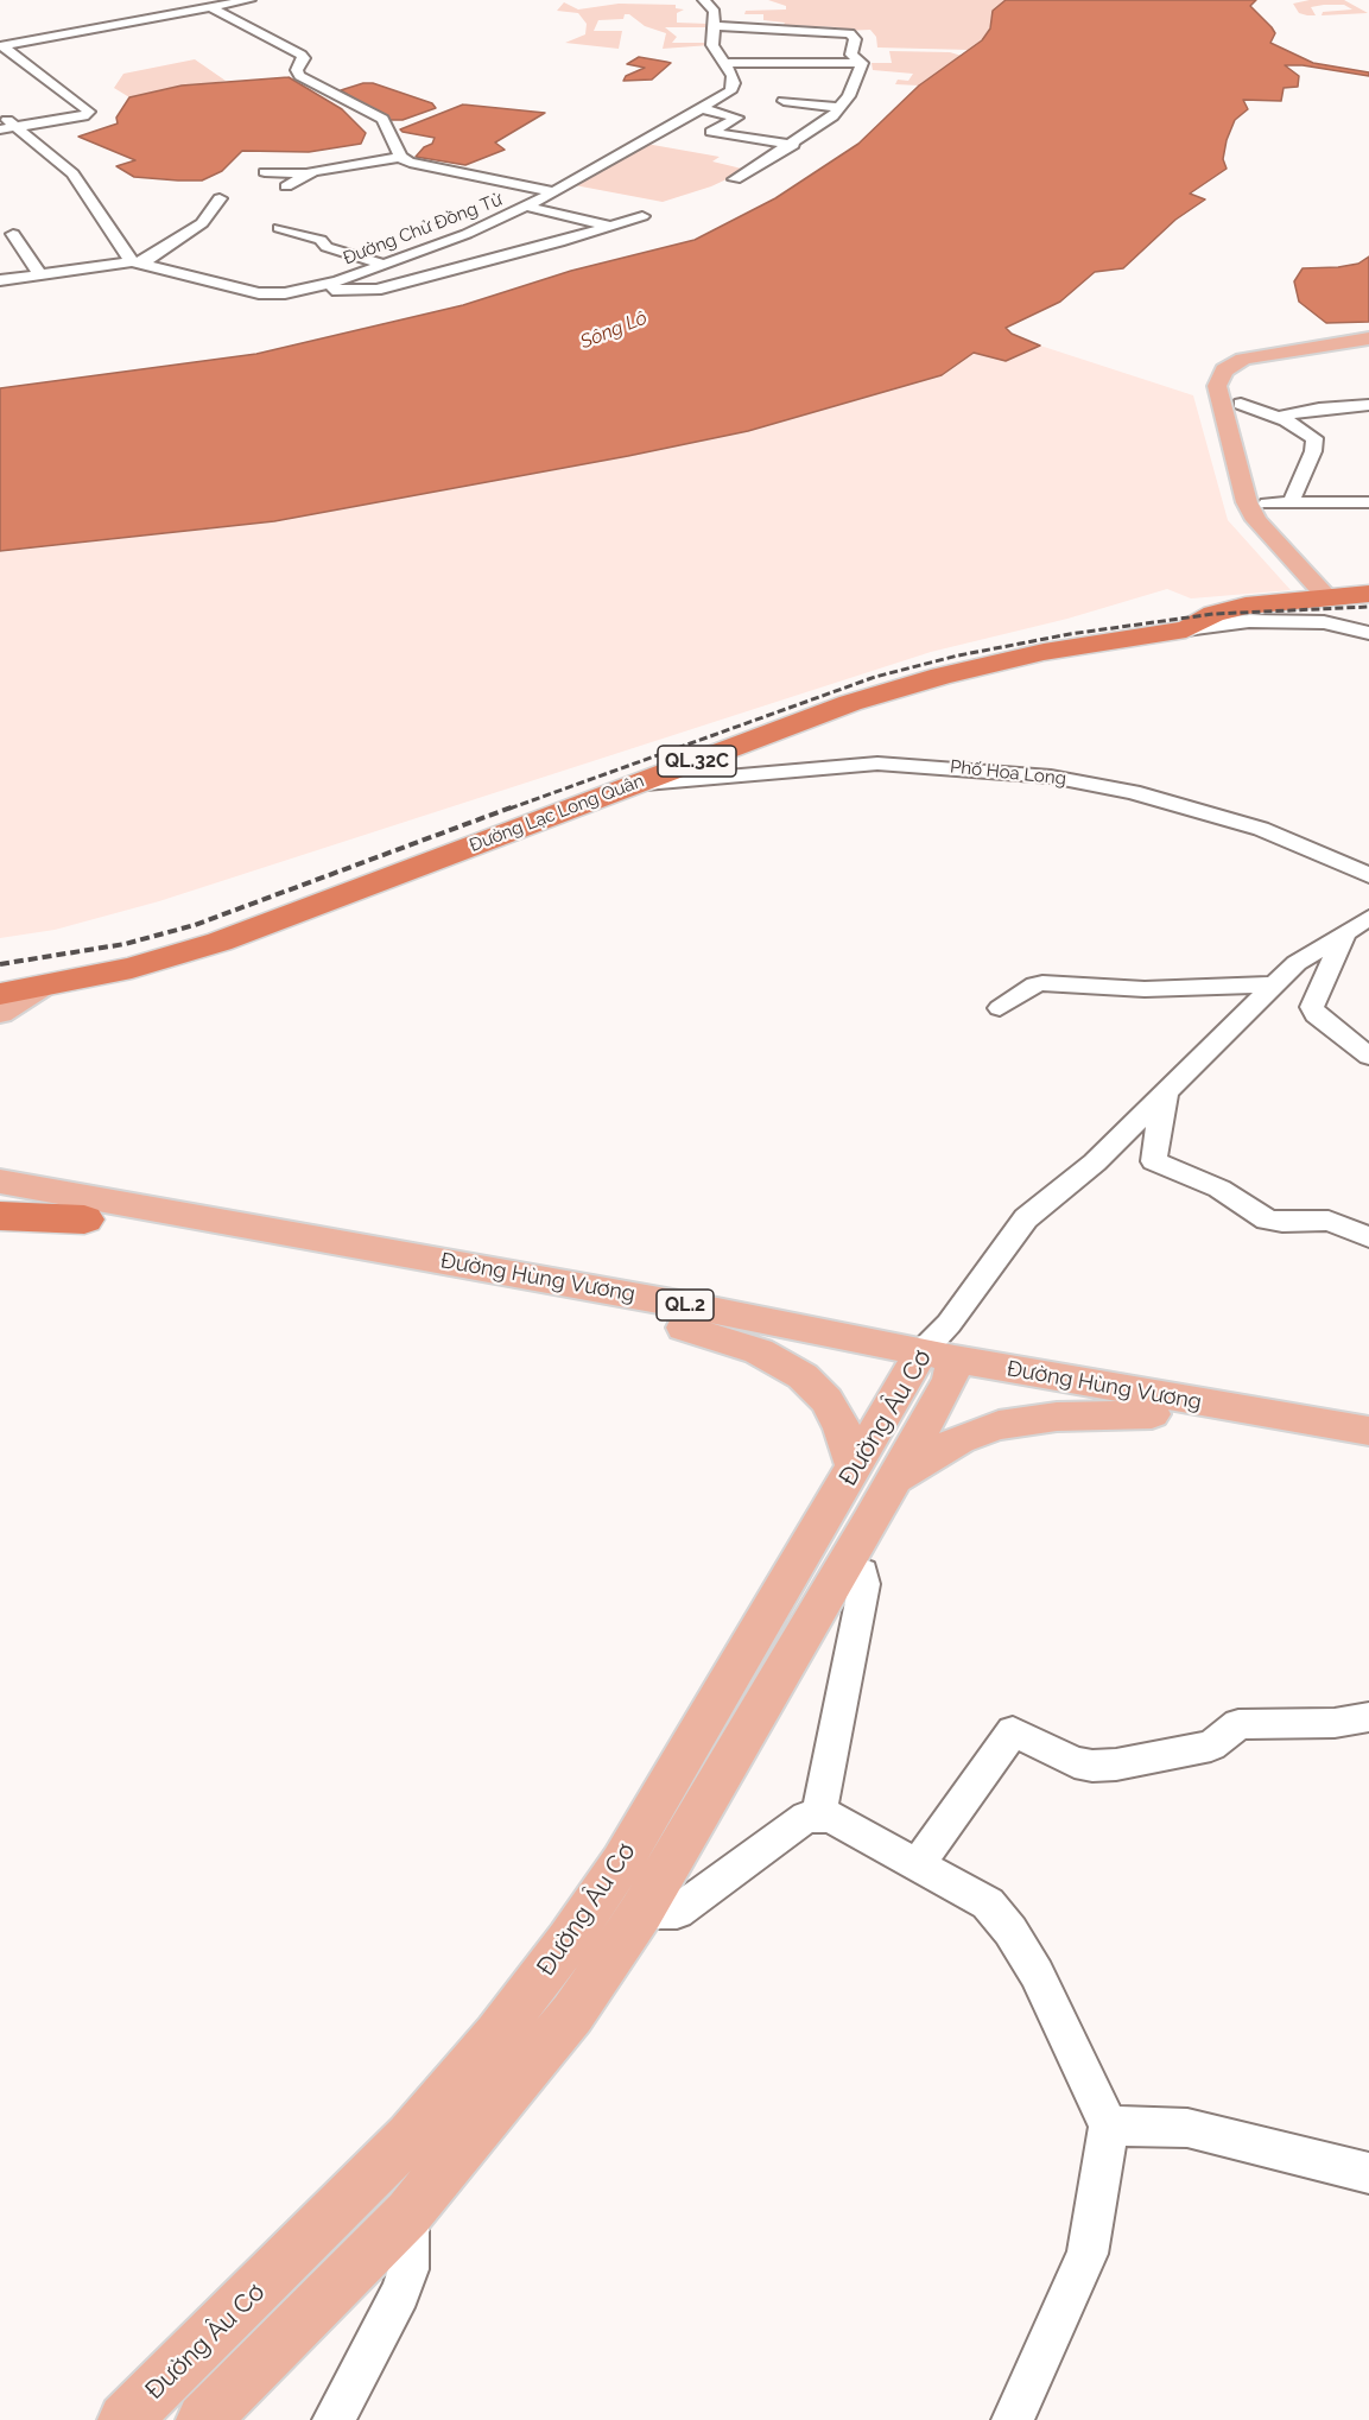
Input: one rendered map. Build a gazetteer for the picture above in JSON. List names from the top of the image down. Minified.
{"streets":{"highway":["QL.32C","Đường Lạc Long Quân"],"main road":["Đường Hùng Vương","QL.2","Đường Âu Cơ"],"street":["Đường Chử Đồng Tử","Phố Hoa Long"]},"crossings":[["Phố Hoa Long","Đường Lạc Long Quân"],["Đường Hùng Vương","Đường Âu Cơ"]],"water":["Sông Lô"]}
